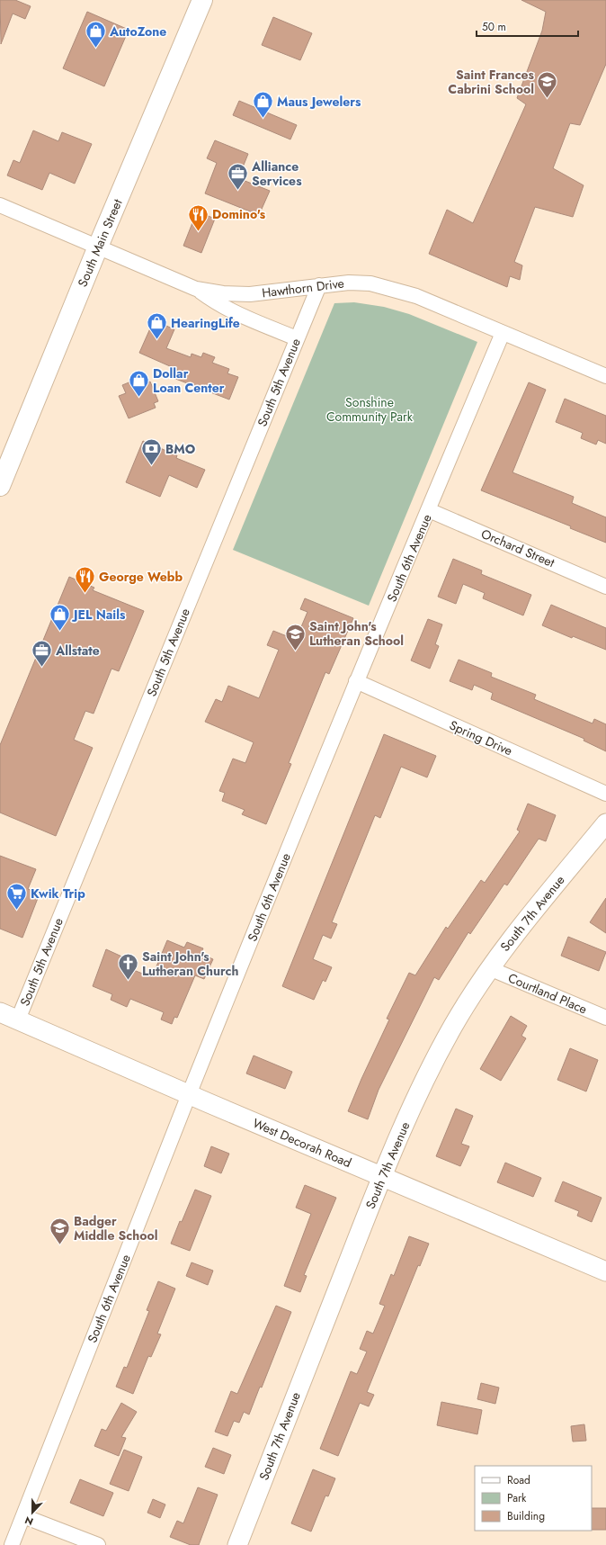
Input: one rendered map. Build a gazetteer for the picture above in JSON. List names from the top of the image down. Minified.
{"streets":{"main road":["South Main Street"],"street":["Hawthorn Drive","South 5th Avenue","Orchard Street","South 6th Avenue","Spring Drive","South 7th Avenue","Courtland Place","West Decorah Road"]},"crossings":[["South Main Street","Hawthorn Drive"],["Hawthorn Drive","South 5th Avenue"],["Hawthorn Drive","South 6th Avenue"],["South 5th Avenue","West Decorah Road"],["Orchard Street","South 6th Avenue"],["South 6th Avenue","Spring Drive"],["South 6th Avenue","West Decorah Road"],["South 7th Avenue","Courtland Place"],["South 7th Avenue","West Decorah Road"]],"parks":["Sonshine Community Park"],"places":{"shop":["AutoZone","Maus Jewelers","HearingLife","Dollar Loan Center","JEL Nails"],"school or university":["Saint Frances Cabrini School","Saint John's Lutheran School","Badger Middle School"],"office":["Alliance Services","Allstate"],"restaurant":["Domino's","George Webb"],"bank":["BMO"],"supermarket":["Kwik Trip"],"church":["Saint John's Lutheran Church"]},"legend":["Road","Park","Building"],"scale_bar":"50 m","north":"bottom"}
